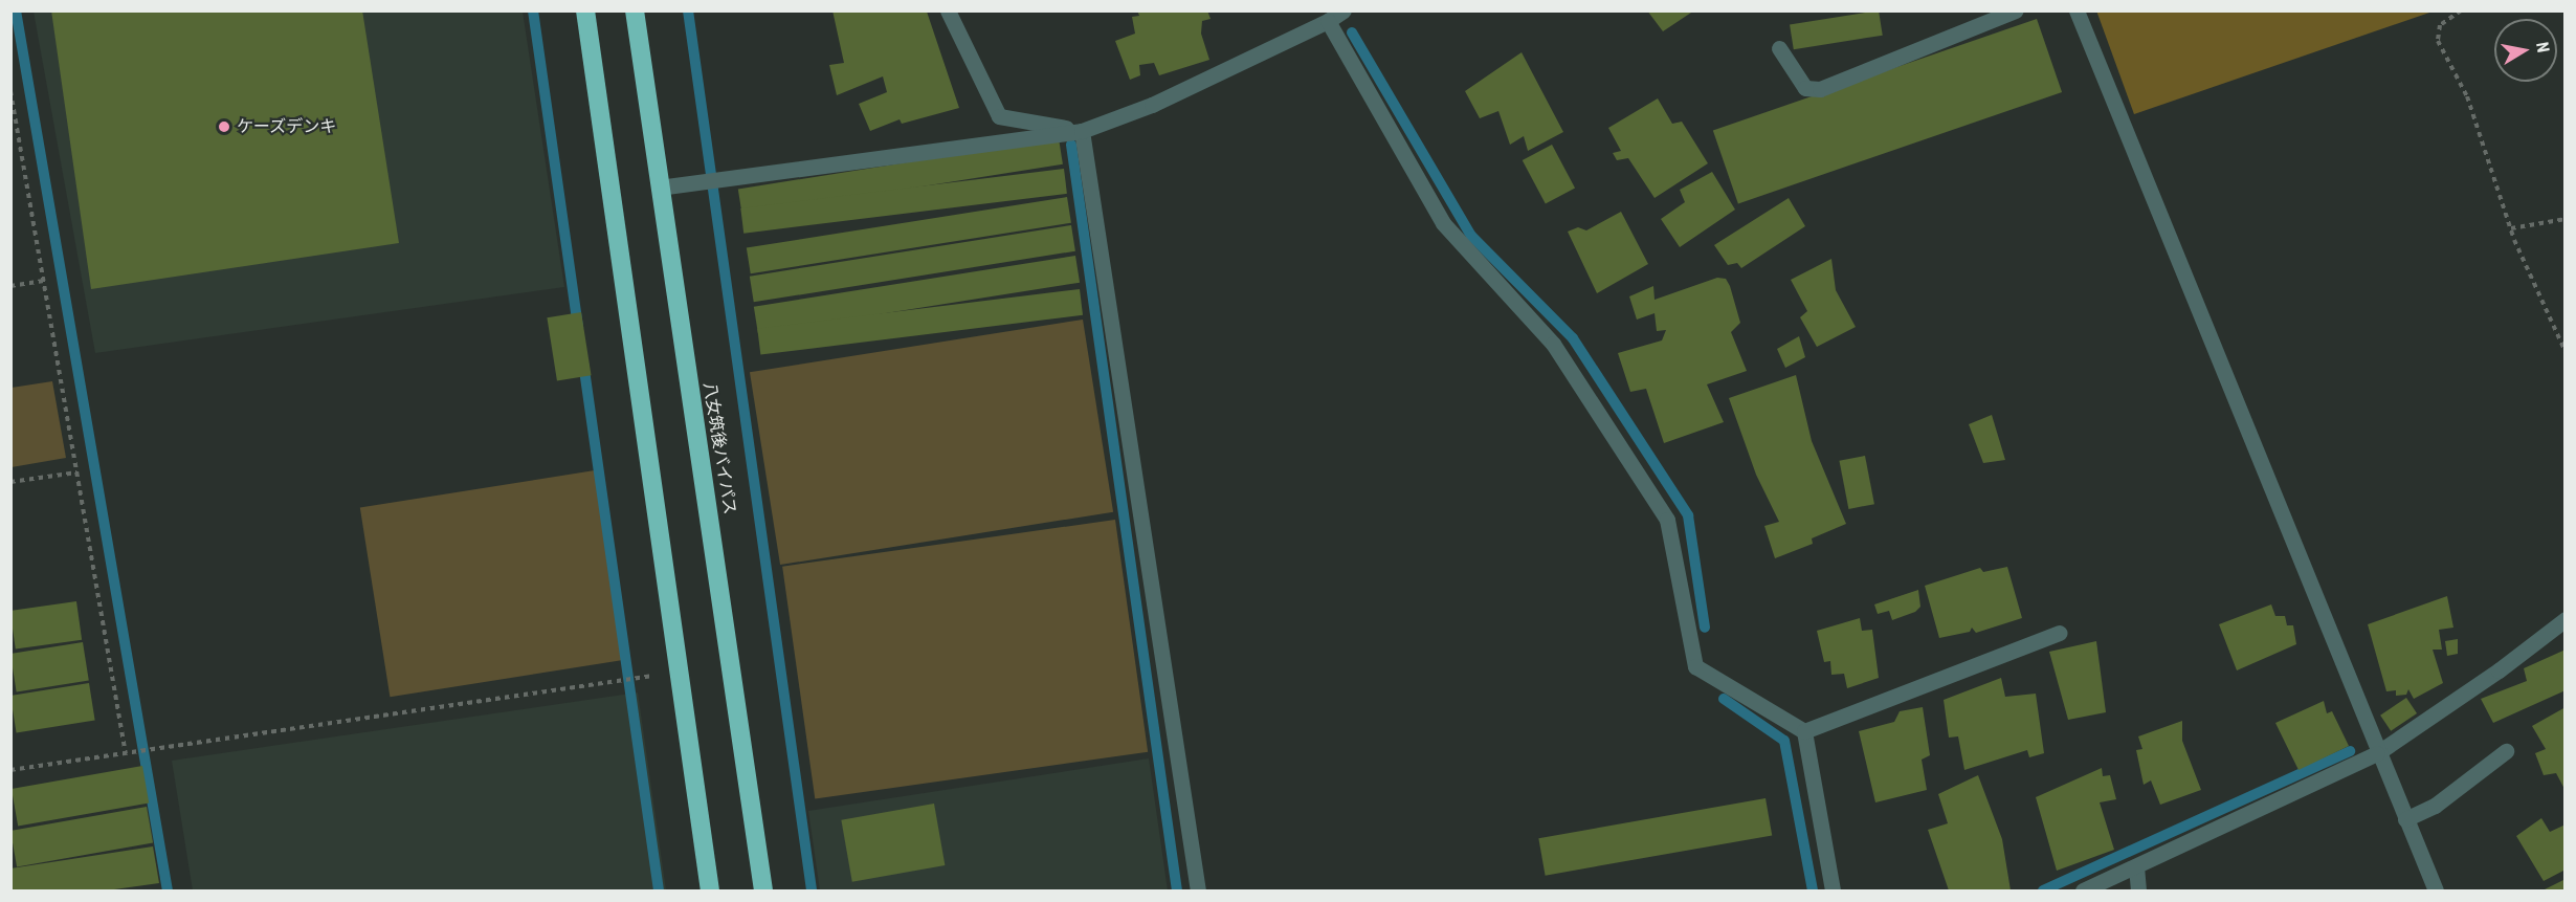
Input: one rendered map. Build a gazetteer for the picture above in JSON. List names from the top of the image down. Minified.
{"streets":{"highway":["八女筑後バイパス"]},"places":["ケーズデンキ"],"north":"right"}
